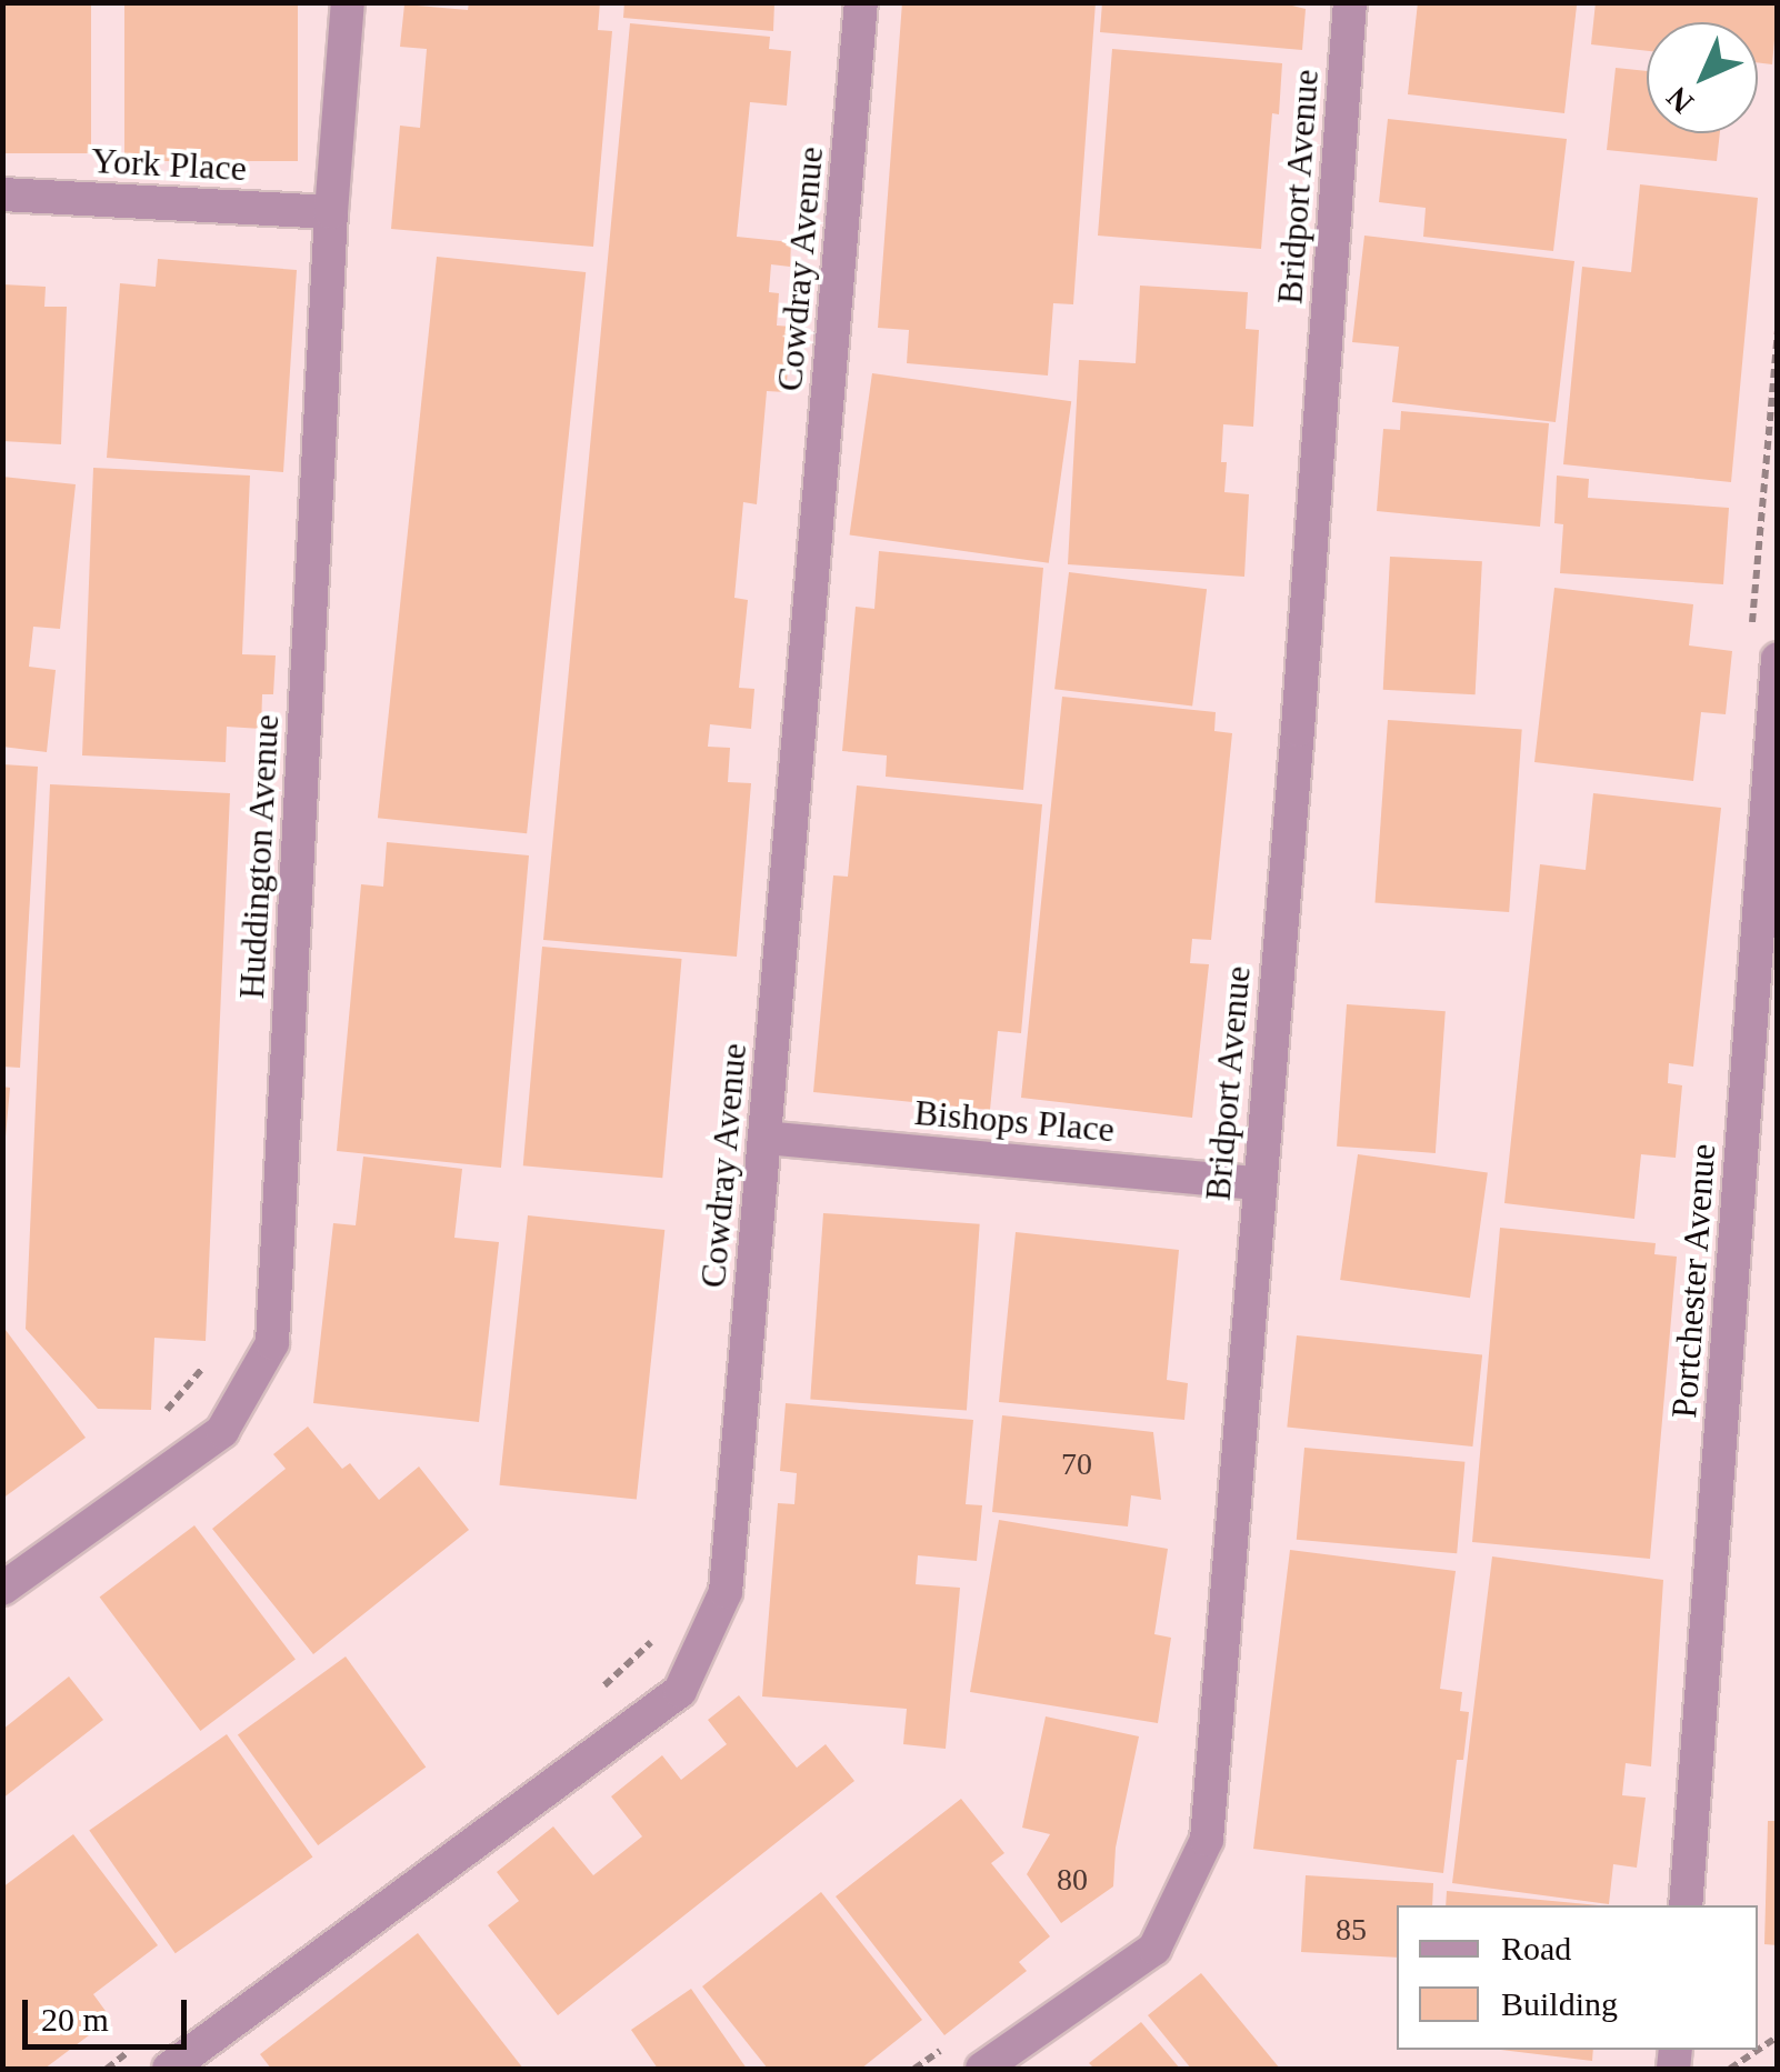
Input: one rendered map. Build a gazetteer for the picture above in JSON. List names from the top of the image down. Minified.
{"streets":{"street":["York Place","Bridport Avenue","Cowdray Avenue","Huddington Avenue","Bishops Place","Portchester Avenue"]},"crossings":[["York Place","Huddington Avenue"],["Bridport Avenue","Bishops Place"],["Cowdray Avenue","Bishops Place"]],"house_numbers":["70","80","85"],"legend":["Road","Building"],"scale_bar":"20 m","north":"bottom left"}
